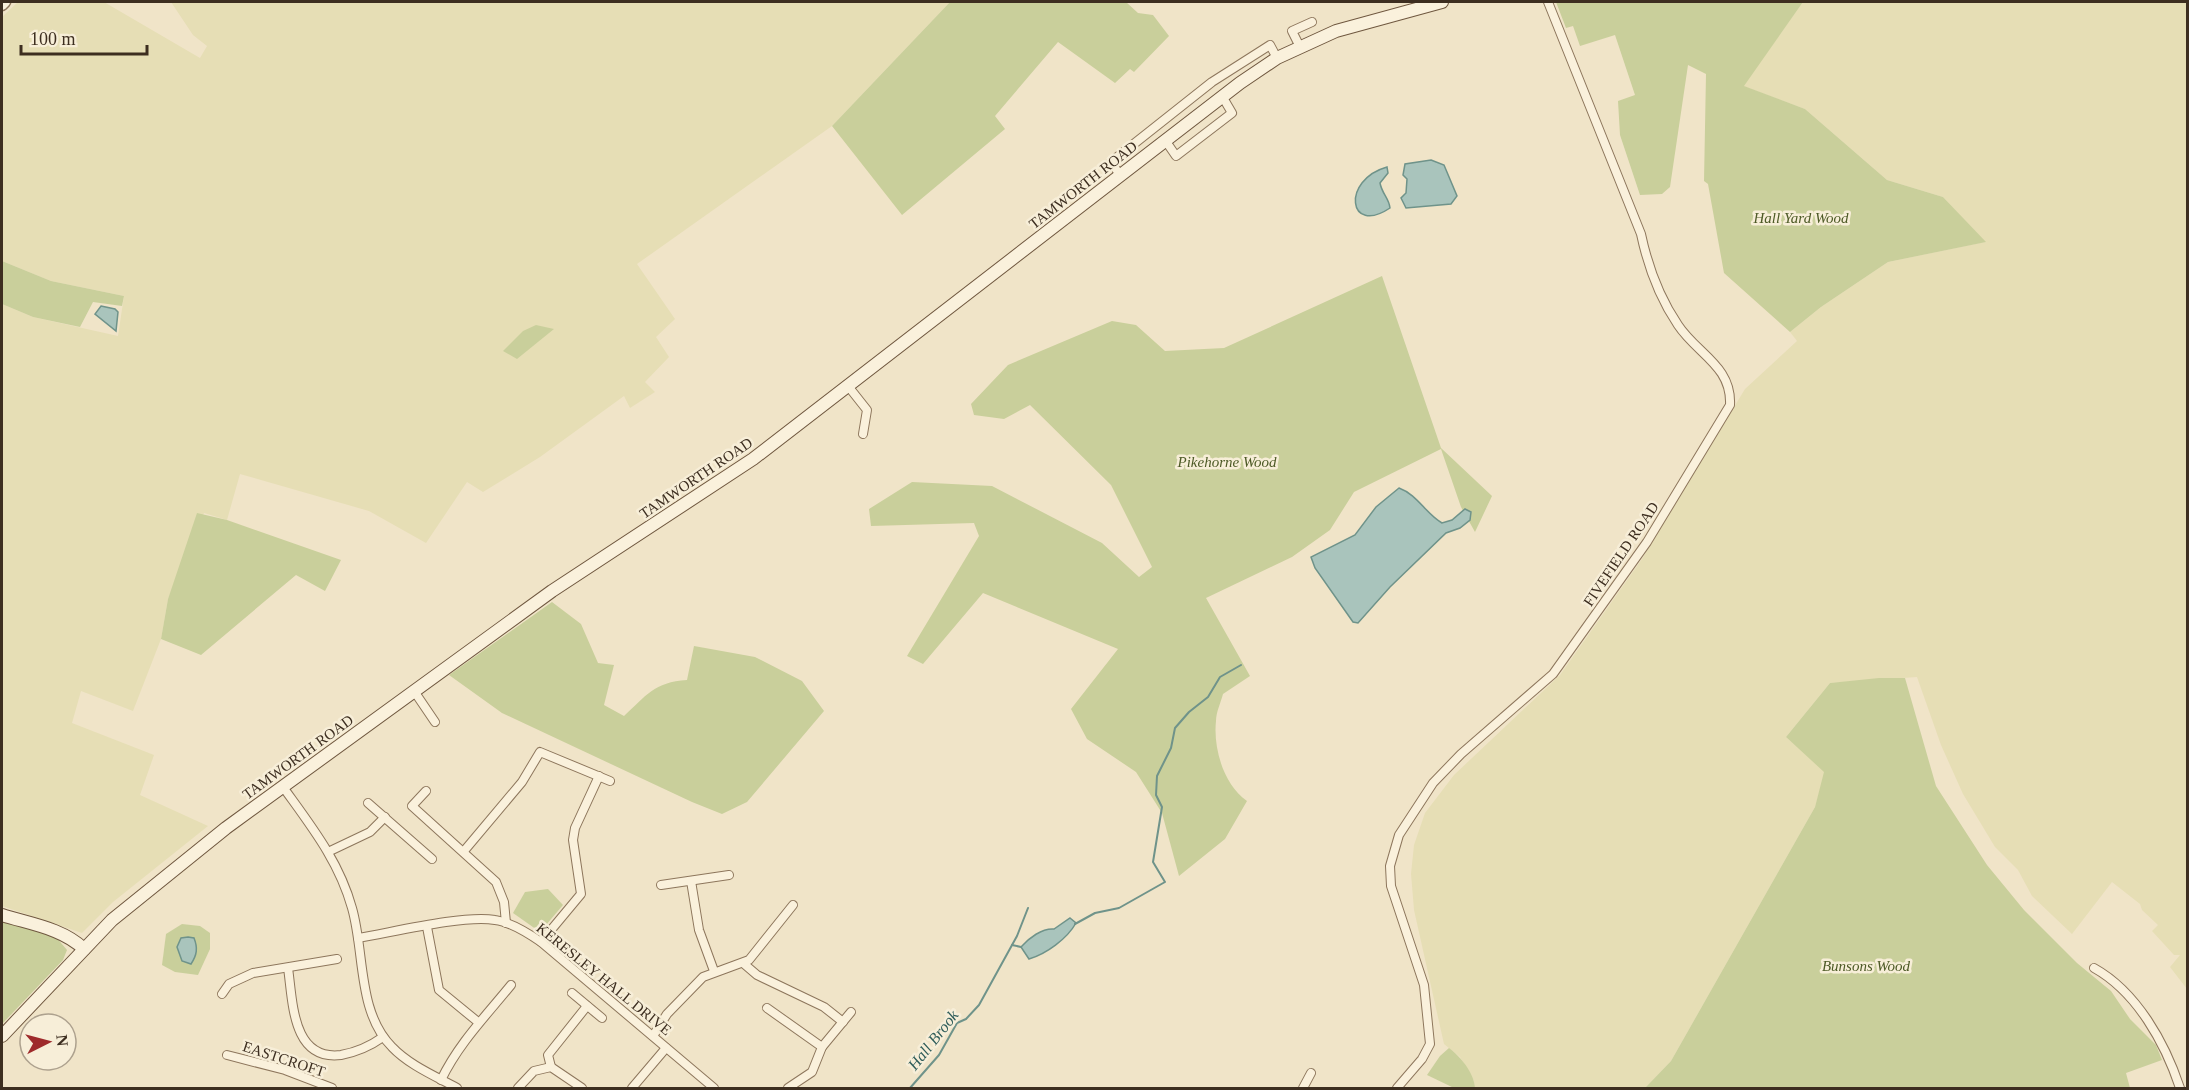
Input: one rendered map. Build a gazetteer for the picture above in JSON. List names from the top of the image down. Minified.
{"streets":{"main road":["TAMWORTH ROAD"],"street":["FIVEFIELD ROAD","KERESLEY HALL DRIVE","EASTCROFT"]},"water":["Hall Brook"],"parks":["Hall Yard Wood","Pikehorne Wood","Bunsons Wood"],"scale_bar":"100 m","north":"right"}
